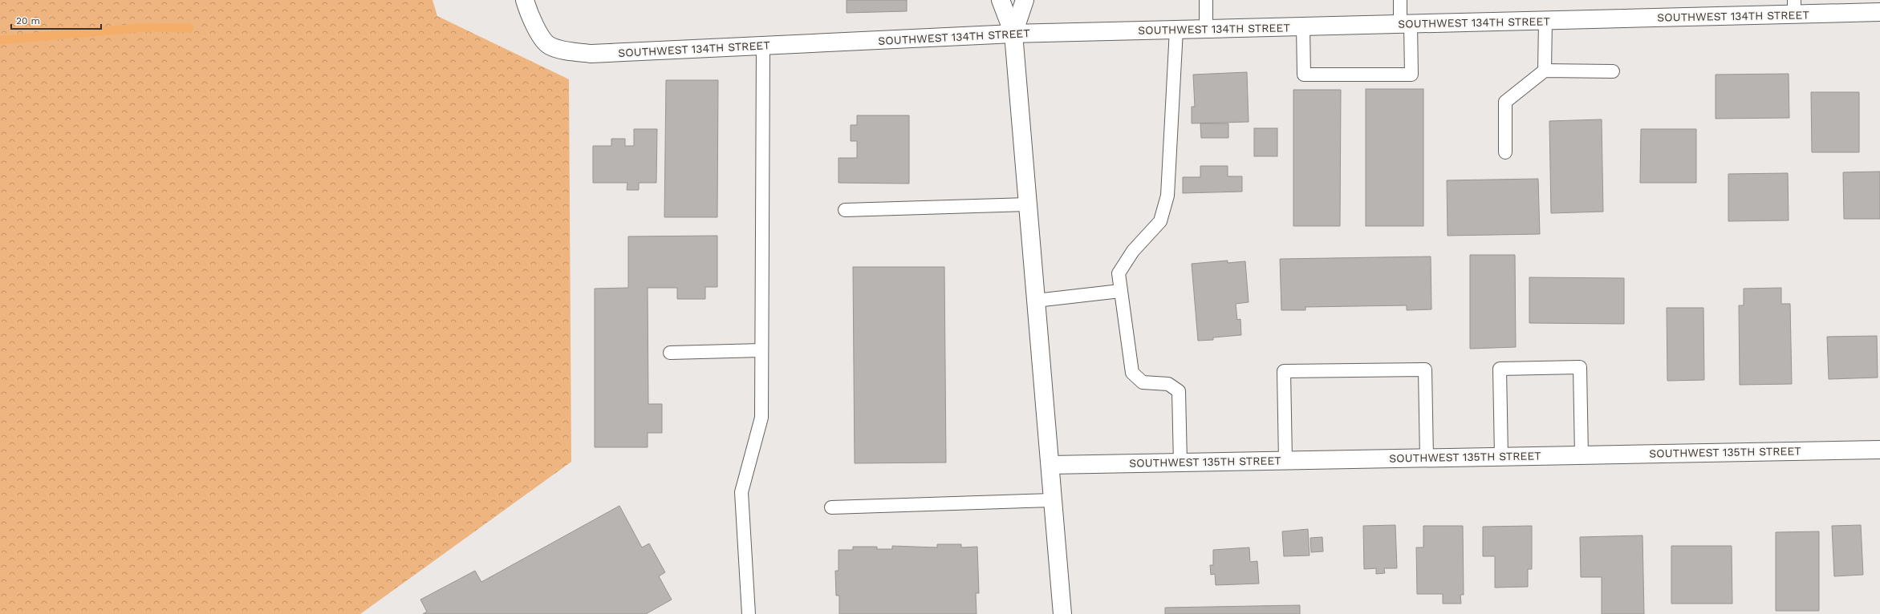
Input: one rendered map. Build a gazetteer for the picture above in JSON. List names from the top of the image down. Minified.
{"streets":{"street":["SOUTHWEST 134TH STREET","SOUTHWEST 135TH STREET"]},"scale_bar":"20 m"}
